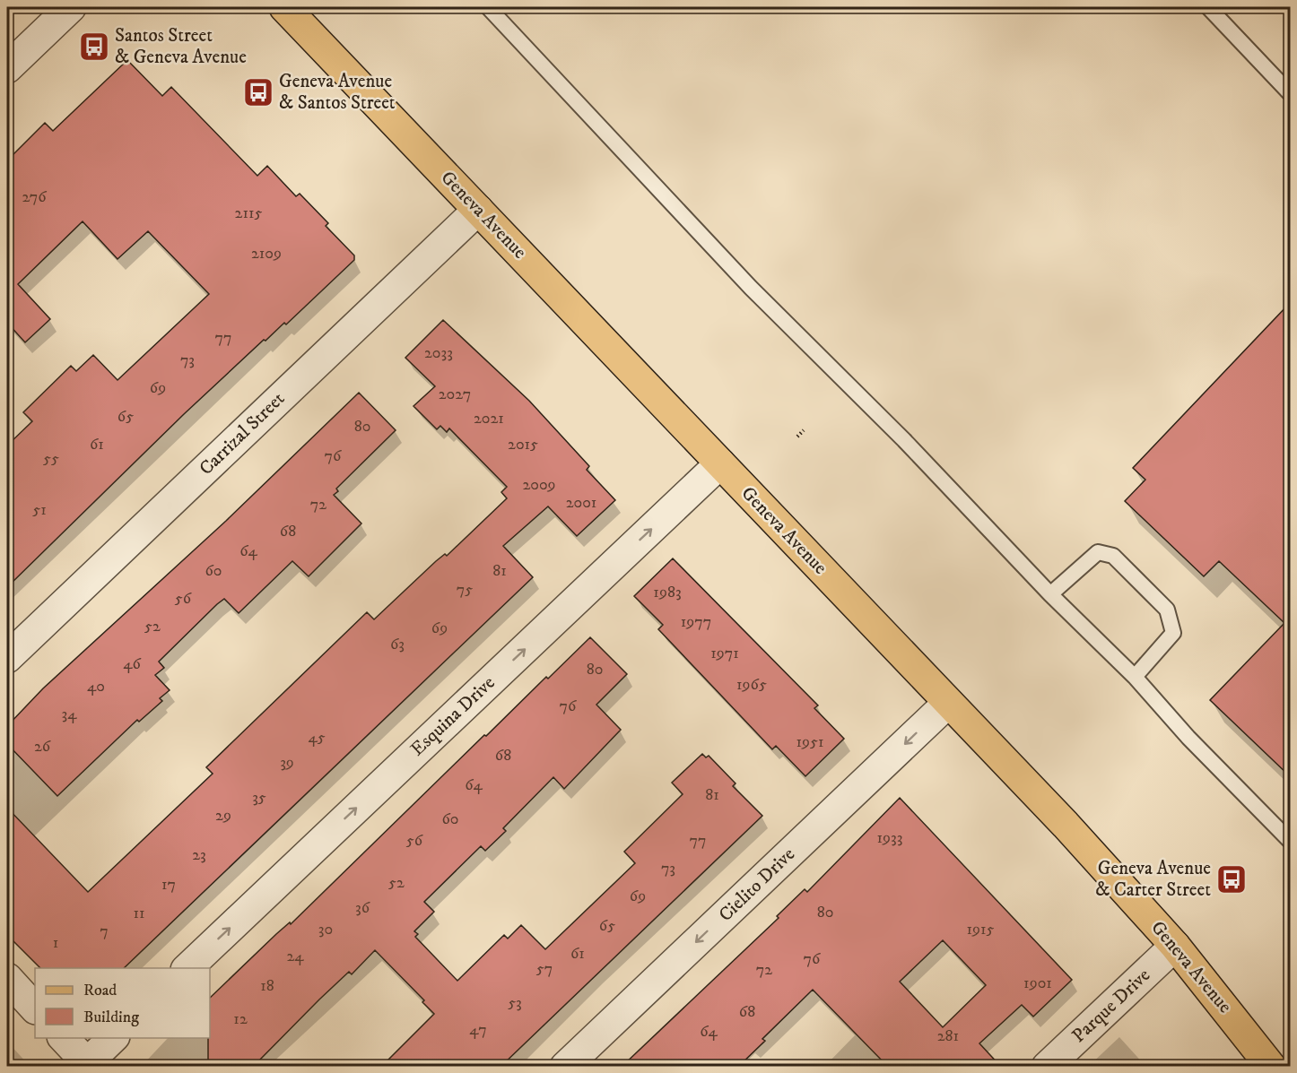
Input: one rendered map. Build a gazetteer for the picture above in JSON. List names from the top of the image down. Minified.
{"streets":{"main road":["Geneva Avenue"],"street":["Carrizal Street","Esquina Drive","Cielito Drive","Parque Drive"]},"crossings":[["Geneva Avenue","Carrizal Street"],["Geneva Avenue","Esquina Drive"],["Geneva Avenue","Cielito Drive"],["Geneva Avenue","Parque Drive"]],"one_way":["Esquina Drive","Cielito Drive"],"places":{"bus stop":["Santos Street & Geneva Avenue","Geneva Avenue & Santos Street","Geneva Avenue & Carter Street"]},"house_numbers":["276","2115","2109","77","2033","73","69","2027","65","2021","80","61","2015","76","55","2009","2001","72","51","68","64","60","81","75","1983","56","1977","52","69","63","1971","46","80","1965","40","76","34","45","1951","26","68","39","64","81","35","29","60","1933","56","77","23","73","52","17","69","36","80","11","65","30","1915","7","1","61","24","76","57","72","1901","18","53","68","12","47","64","281"],"legend":["Road","Building"]}
